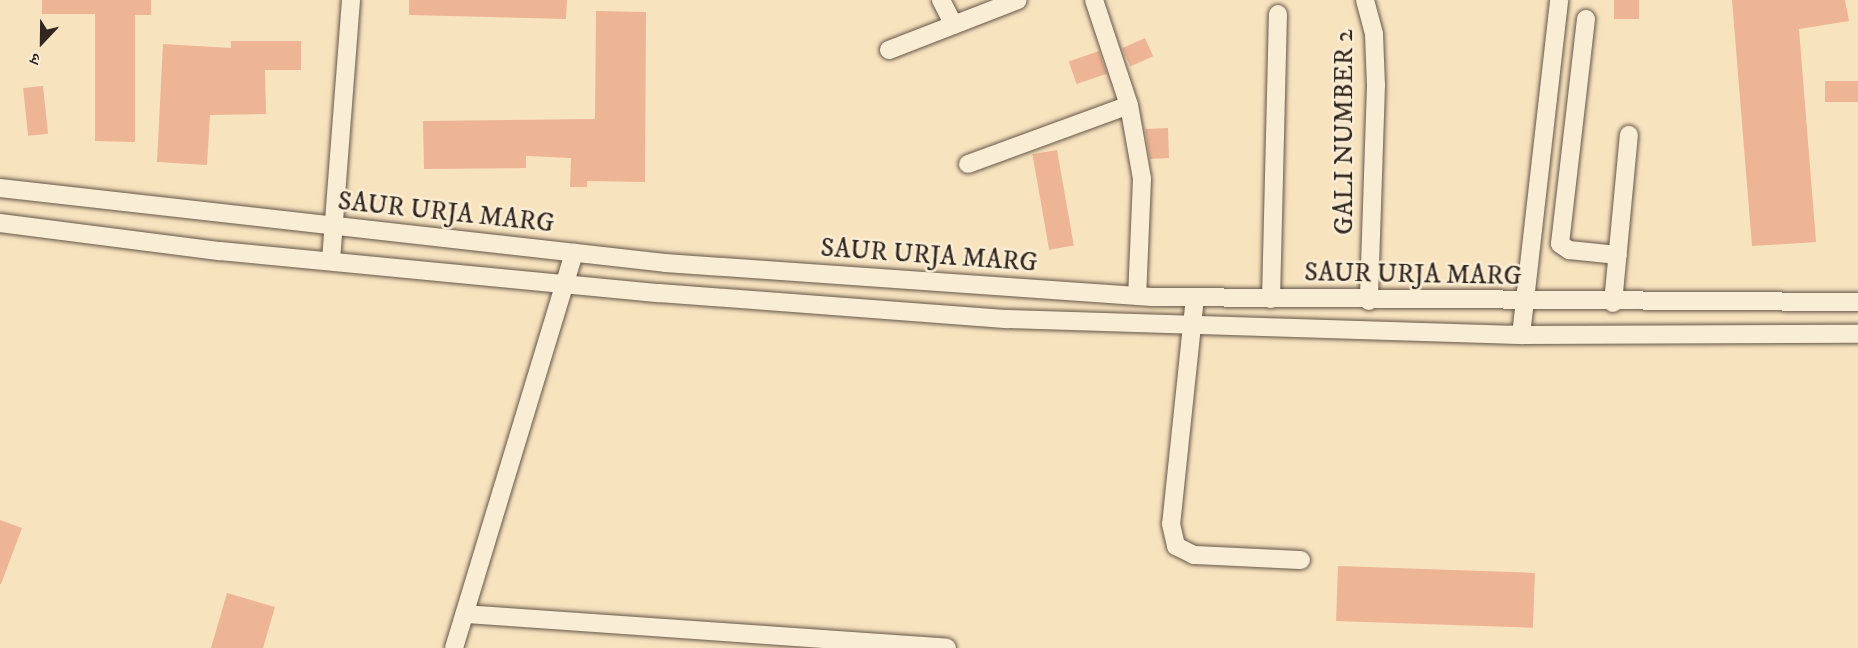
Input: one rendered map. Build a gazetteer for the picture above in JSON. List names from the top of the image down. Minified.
{"streets":{"street":["GALI NUMBER 2","SAUR URJA MARG"]},"crossings":[["GALI NUMBER 2","SAUR URJA MARG"]],"north":"bottom"}
